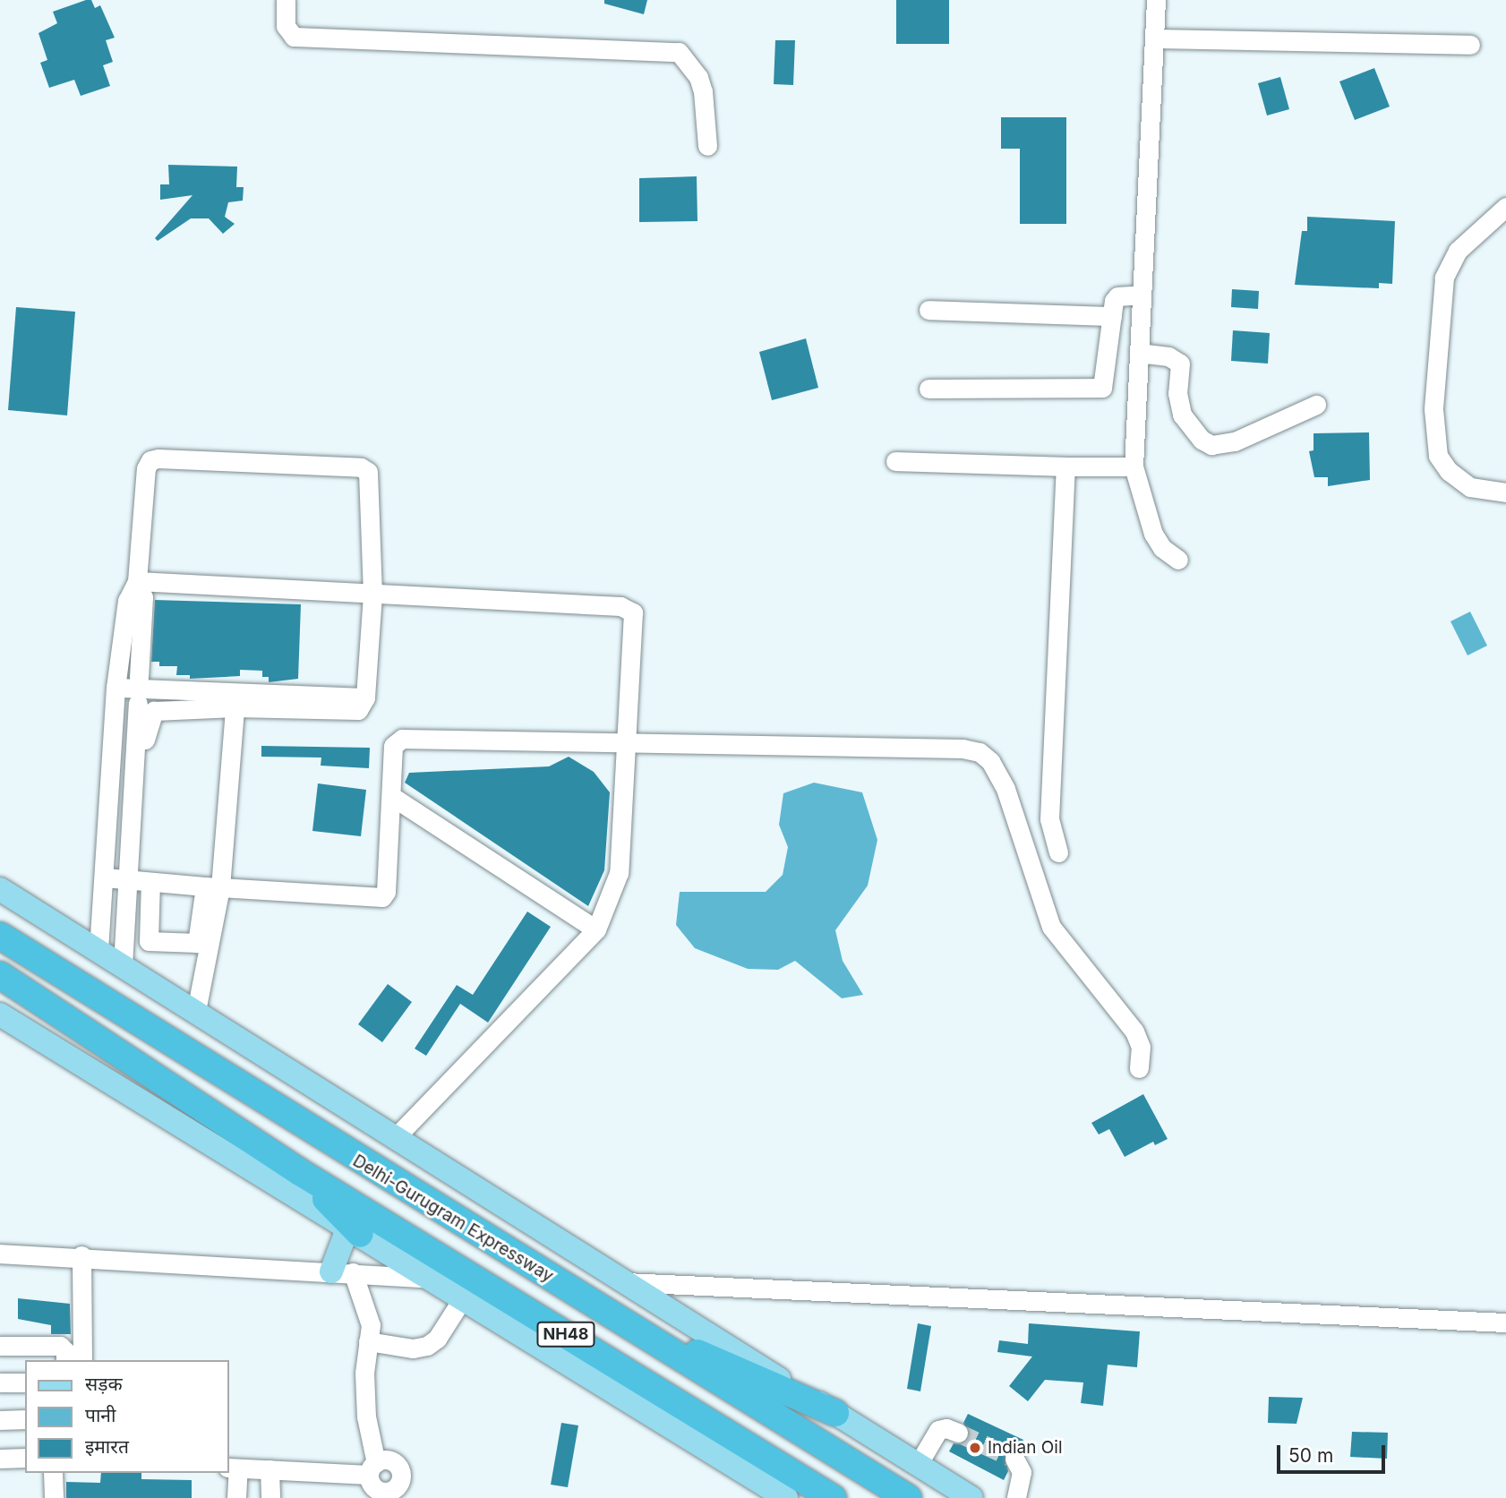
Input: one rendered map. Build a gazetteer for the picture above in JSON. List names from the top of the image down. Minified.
{"streets":{"highway":["Delhi-Gurugram Expressway","NH48"]},"places":["Indian Oil"],"legend":["सड़क","पानी","इमारत"],"scale_bar":"50 m"}
